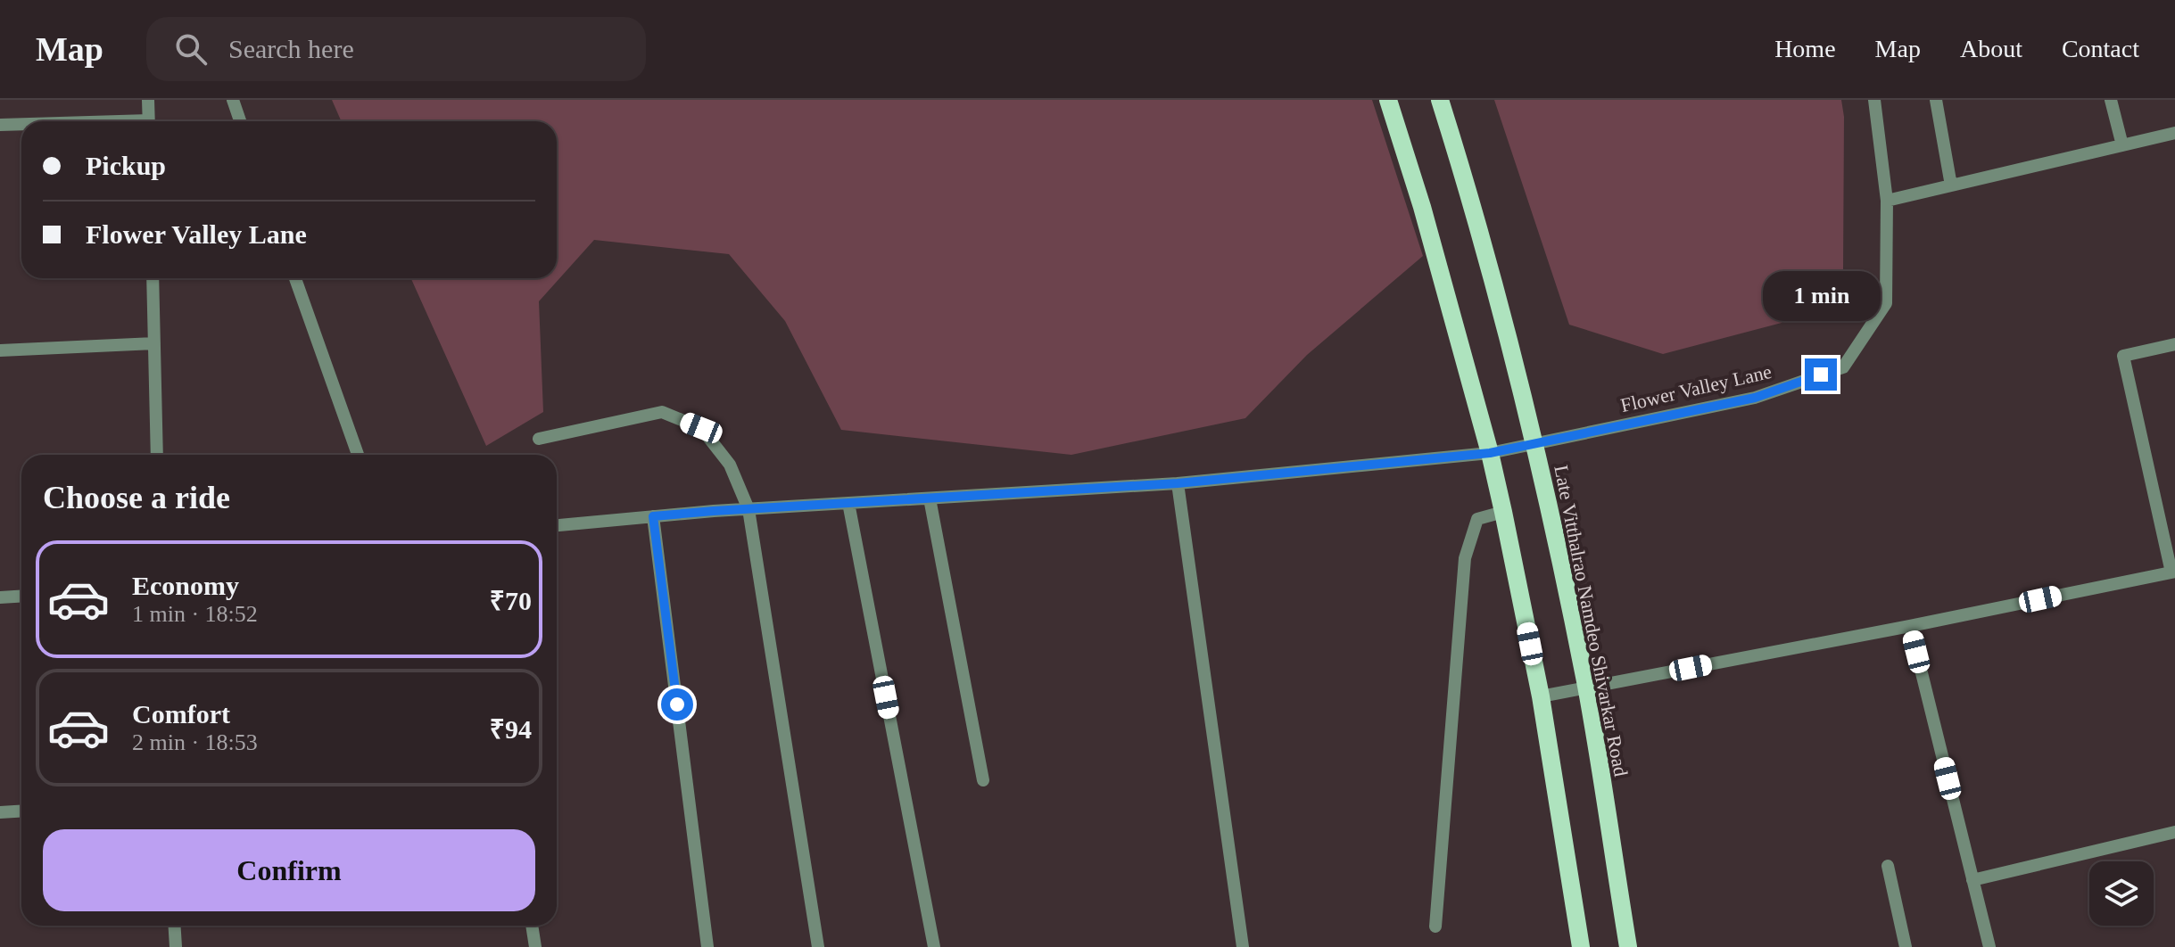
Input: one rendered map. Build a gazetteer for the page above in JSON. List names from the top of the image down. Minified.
{"streets":{"main road":["Late Vitthalrao Namdeo Shivarkar Road"],"street":["Flower Valley Lane"]},"crossings":[["Flower Valley Lane","Late Vitthalrao Namdeo Shivarkar Road"]],"page":{"header":"Map","search":"Search here","nav":["Home","Map","About","Contact"],"banner":["Pickup","Flower Valley Lane"],"bubble":"1 min","heading":"Choose a ride","list":[{"name":"Economy","note":"1 min · 18:52","value":"₹70"},{"name":"Comfort","note":"2 min · 18:53","value":"₹94"}],"buttons":"Confirm"}}
